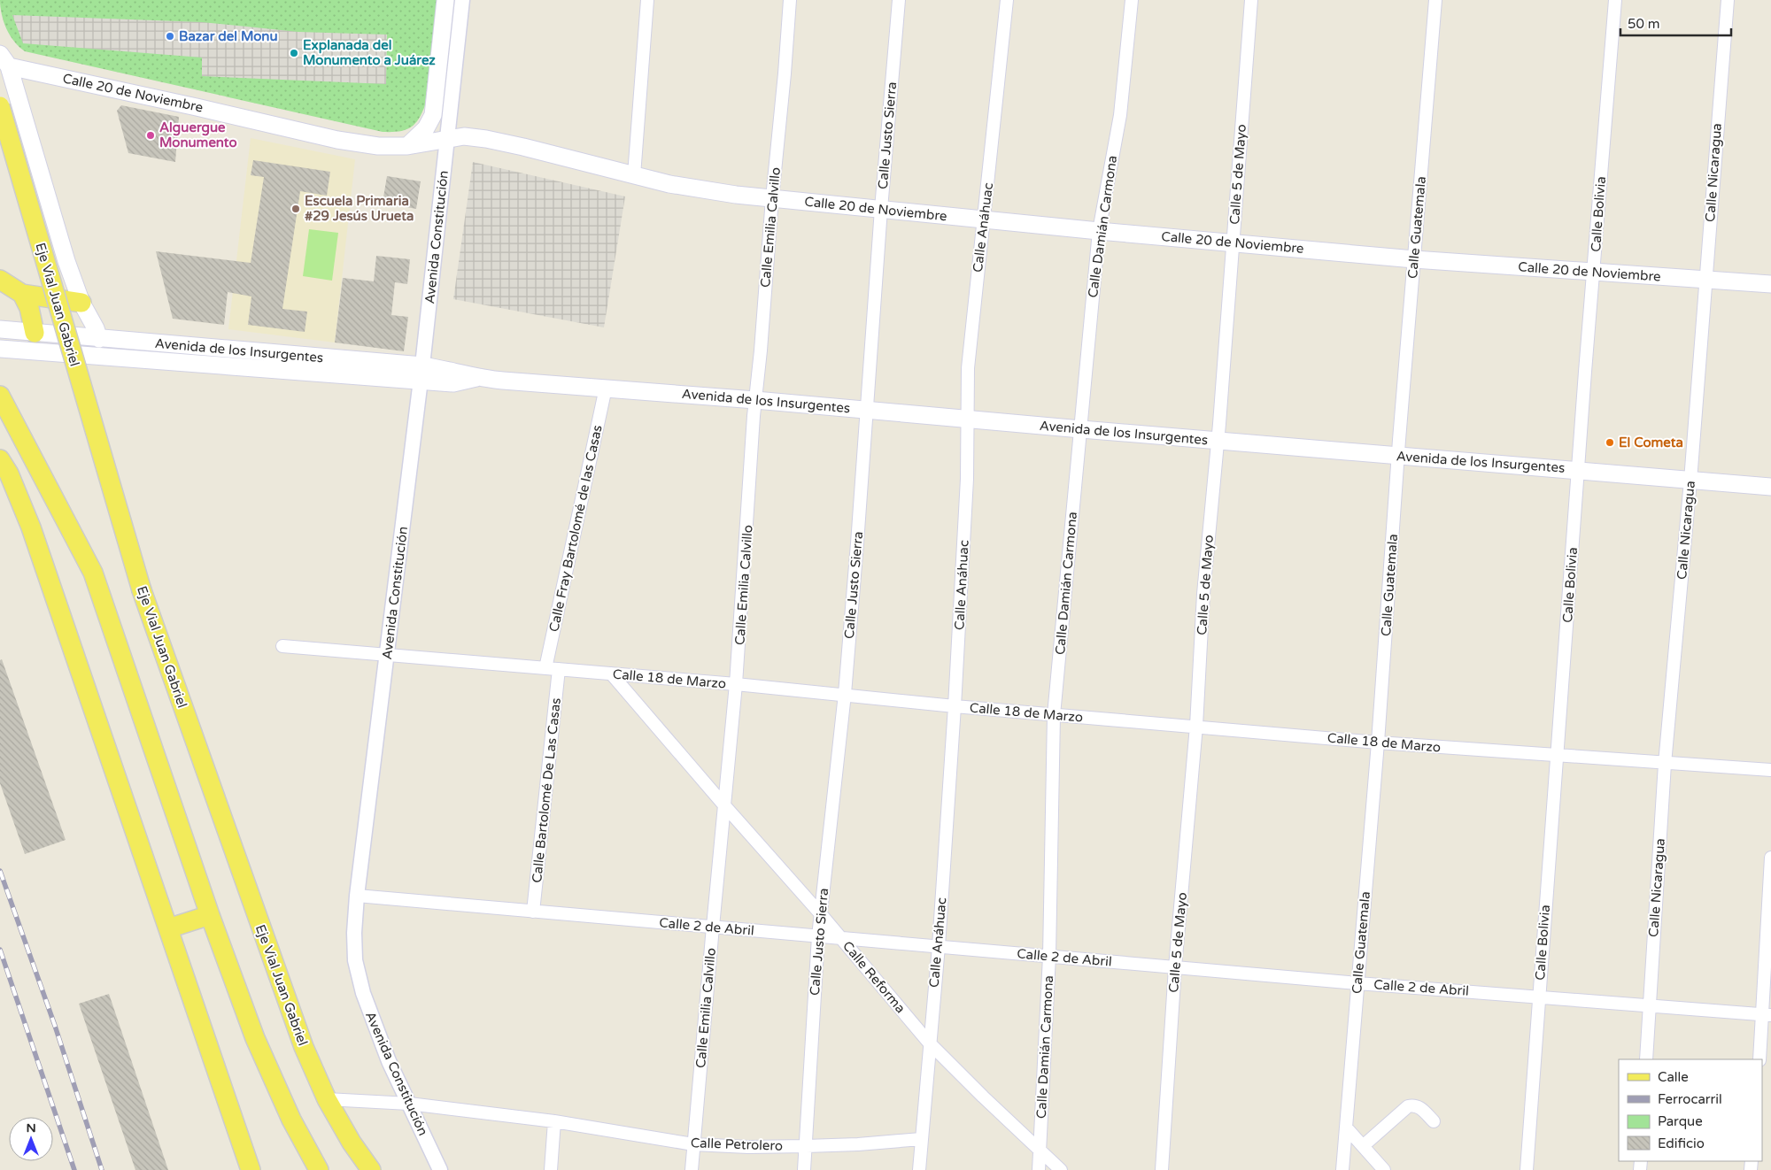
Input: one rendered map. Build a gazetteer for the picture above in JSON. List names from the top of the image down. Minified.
{"streets":{"main road":["Calle 20 de Noviembre","Eje Vial Juan Gabriel","Avenida de los Insurgentes"],"street":["Calle Justo Sierra","Calle Nicaragua","Calle 5 de Mayo","Calle Bolivia","Calle Damián Carmona","Calle Emilia Calvillo","Calle Anáhuac","Calle Guatemala","Avenida Constitución","Calle Fray Bartolomé de las Casas","Calle 18 de Marzo","Calle Bartolomé De Las Casas","Calle 2 de Abril","Calle Reforma","Calle Petrolero"]},"crossings":[["Calle 20 de Noviembre","Calle Justo Sierra"],["Calle 20 de Noviembre","Calle Nicaragua"],["Calle 20 de Noviembre","Calle 5 de Mayo"],["Calle 20 de Noviembre","Calle Bolivia"],["Calle 20 de Noviembre","Calle Damián Carmona"],["Calle 20 de Noviembre","Calle Emilia Calvillo"],["Calle 20 de Noviembre","Calle Anáhuac"],["Calle 20 de Noviembre","Calle Guatemala"],["Calle 20 de Noviembre","Avenida Constitución"],["Calle Justo Sierra","Avenida de los Insurgentes"],["Calle Justo Sierra","Calle 18 de Marzo"],["Calle Justo Sierra","Calle 2 de Abril"],["Calle Justo Sierra","Calle Reforma"],["Calle Justo Sierra","Calle Petrolero"],["Calle Nicaragua","Avenida de los Insurgentes"],["Calle Nicaragua","Calle 18 de Marzo"],["Calle Nicaragua","Calle 2 de Abril"],["Calle 5 de Mayo","Avenida de los Insurgentes"],["Calle 5 de Mayo","Calle 18 de Marzo"],["Calle 5 de Mayo","Calle 2 de Abril"],["Calle Bolivia","Avenida de los Insurgentes"],["Calle Bolivia","Calle 18 de Marzo"],["Calle Bolivia","Calle 2 de Abril"],["Calle Damián Carmona","Avenida de los Insurgentes"],["Calle Damián Carmona","Calle 18 de Marzo"],["Calle Damián Carmona","Calle 2 de Abril"],["Calle Damián Carmona","Calle Reforma"],["Calle Emilia Calvillo","Avenida de los Insurgentes"],["Calle Emilia Calvillo","Calle 18 de Marzo"],["Calle Emilia Calvillo","Calle 2 de Abril"],["Calle Emilia Calvillo","Calle Reforma"],["Calle Emilia Calvillo","Calle Petrolero"],["Calle Anáhuac","Avenida de los Insurgentes"],["Calle Anáhuac","Calle 18 de Marzo"],["Calle Anáhuac","Calle 2 de Abril"],["Calle Anáhuac","Calle Reforma"],["Calle Anáhuac","Calle Petrolero"],["Calle Guatemala","Avenida de los Insurgentes"],["Calle Guatemala","Calle 18 de Marzo"],["Calle Guatemala","Calle 2 de Abril"],["Avenida Constitución","Avenida de los Insurgentes"],["Avenida Constitución","Calle 18 de Marzo"],["Avenida Constitución","Calle 2 de Abril"],["Avenida Constitución","Calle Petrolero"],["Eje Vial Juan Gabriel","Calle Petrolero"],["Avenida de los Insurgentes","Calle Fray Bartolomé de las Casas"],["Calle Fray Bartolomé de las Casas","Calle 18 de Marzo"],["Calle 18 de Marzo","Calle Bartolomé De Las Casas"],["Calle 18 de Marzo","Calle Reforma"],["Calle Bartolomé De Las Casas","Calle 2 de Abril"],["Calle 2 de Abril","Calle Reforma"]],"places":["Bazar del Monu","Explanada del Monumento a Juárez","Alguergue Monumento","Escuela Primaria #29 Jesús Urueta","El Cometa"],"legend":["Calle","Ferrocarril","Parque","Edificio"],"scale_bar":"50 m","north":"top"}
